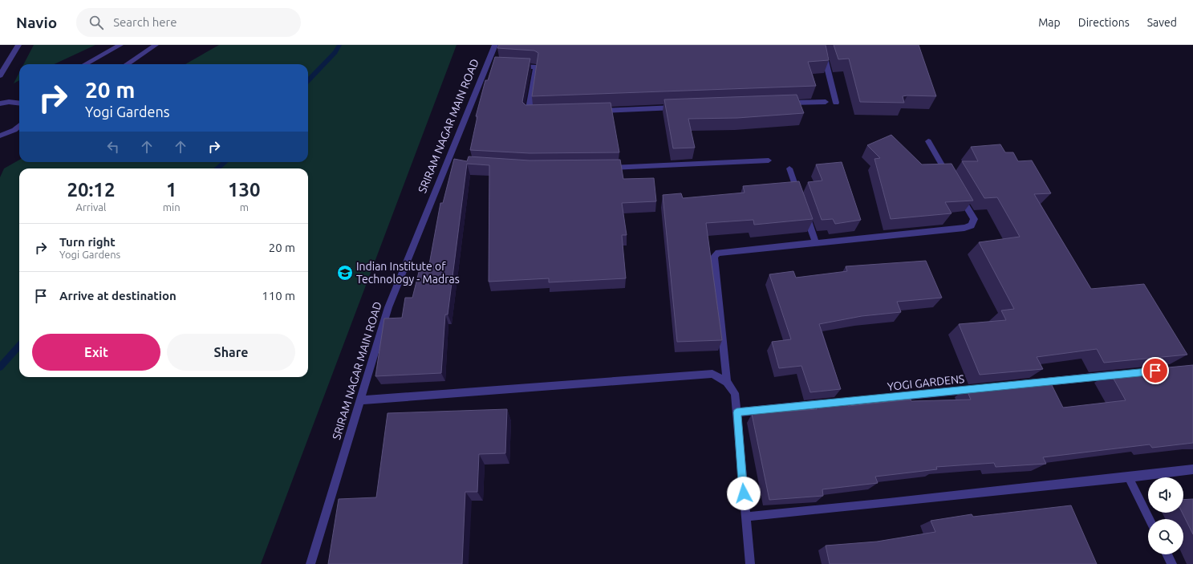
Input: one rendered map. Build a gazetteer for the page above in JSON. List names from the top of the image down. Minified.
{"streets":{"street":["SRIRAM NAGAR MAIN ROAD","YOGI GARDENS"]},"places":{"school or university":["Indian Institute of Technology - Madras"]},"page":{"header":"Navio","search":"Search here","nav":["Map","Directions","Saved"],"turn":["20 m","Yogi Gardens"],"eta":["20:12","Arrival","1","min","130","m"],"list":[{"name":"Turn right","note":"Yogi Gardens","value":"20 m"},{"name":"Arrive at destination","value":"110 m"}],"buttons":["Exit","Share"]}}
